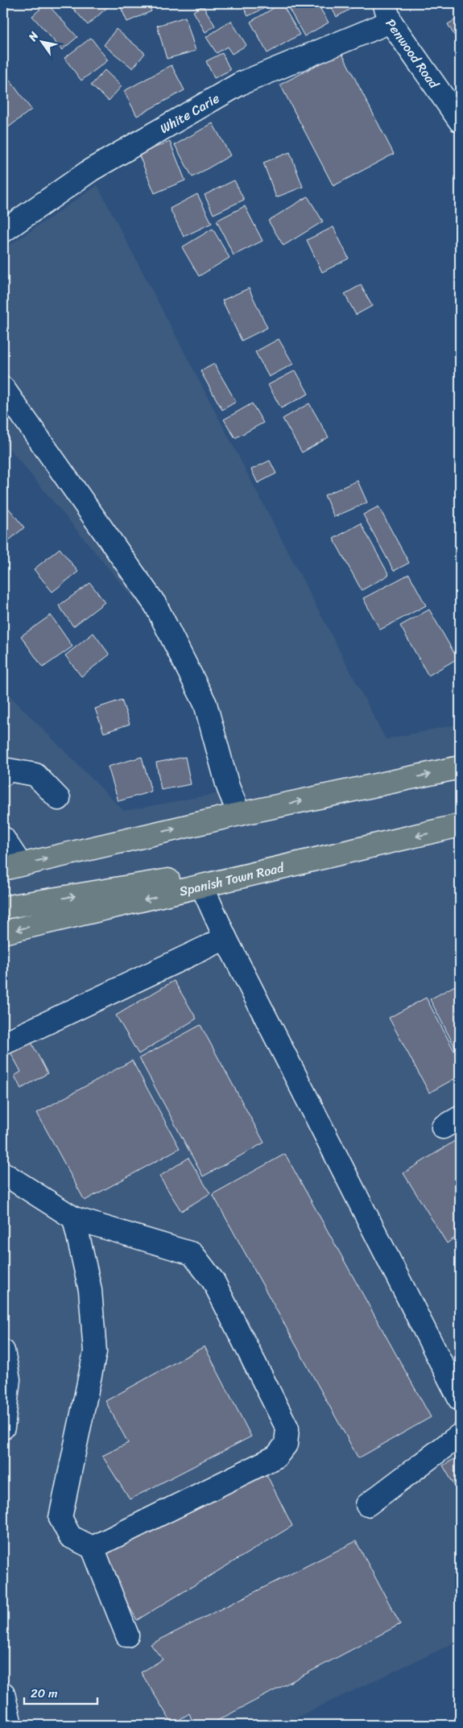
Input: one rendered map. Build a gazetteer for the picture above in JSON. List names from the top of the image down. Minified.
{"streets":{"highway":["Spanish Town Road"],"street":["Penwood Road","White Carie"]},"crossings":[["Penwood Road","White Carie"]],"scale_bar":"20 m","north":"top left"}
